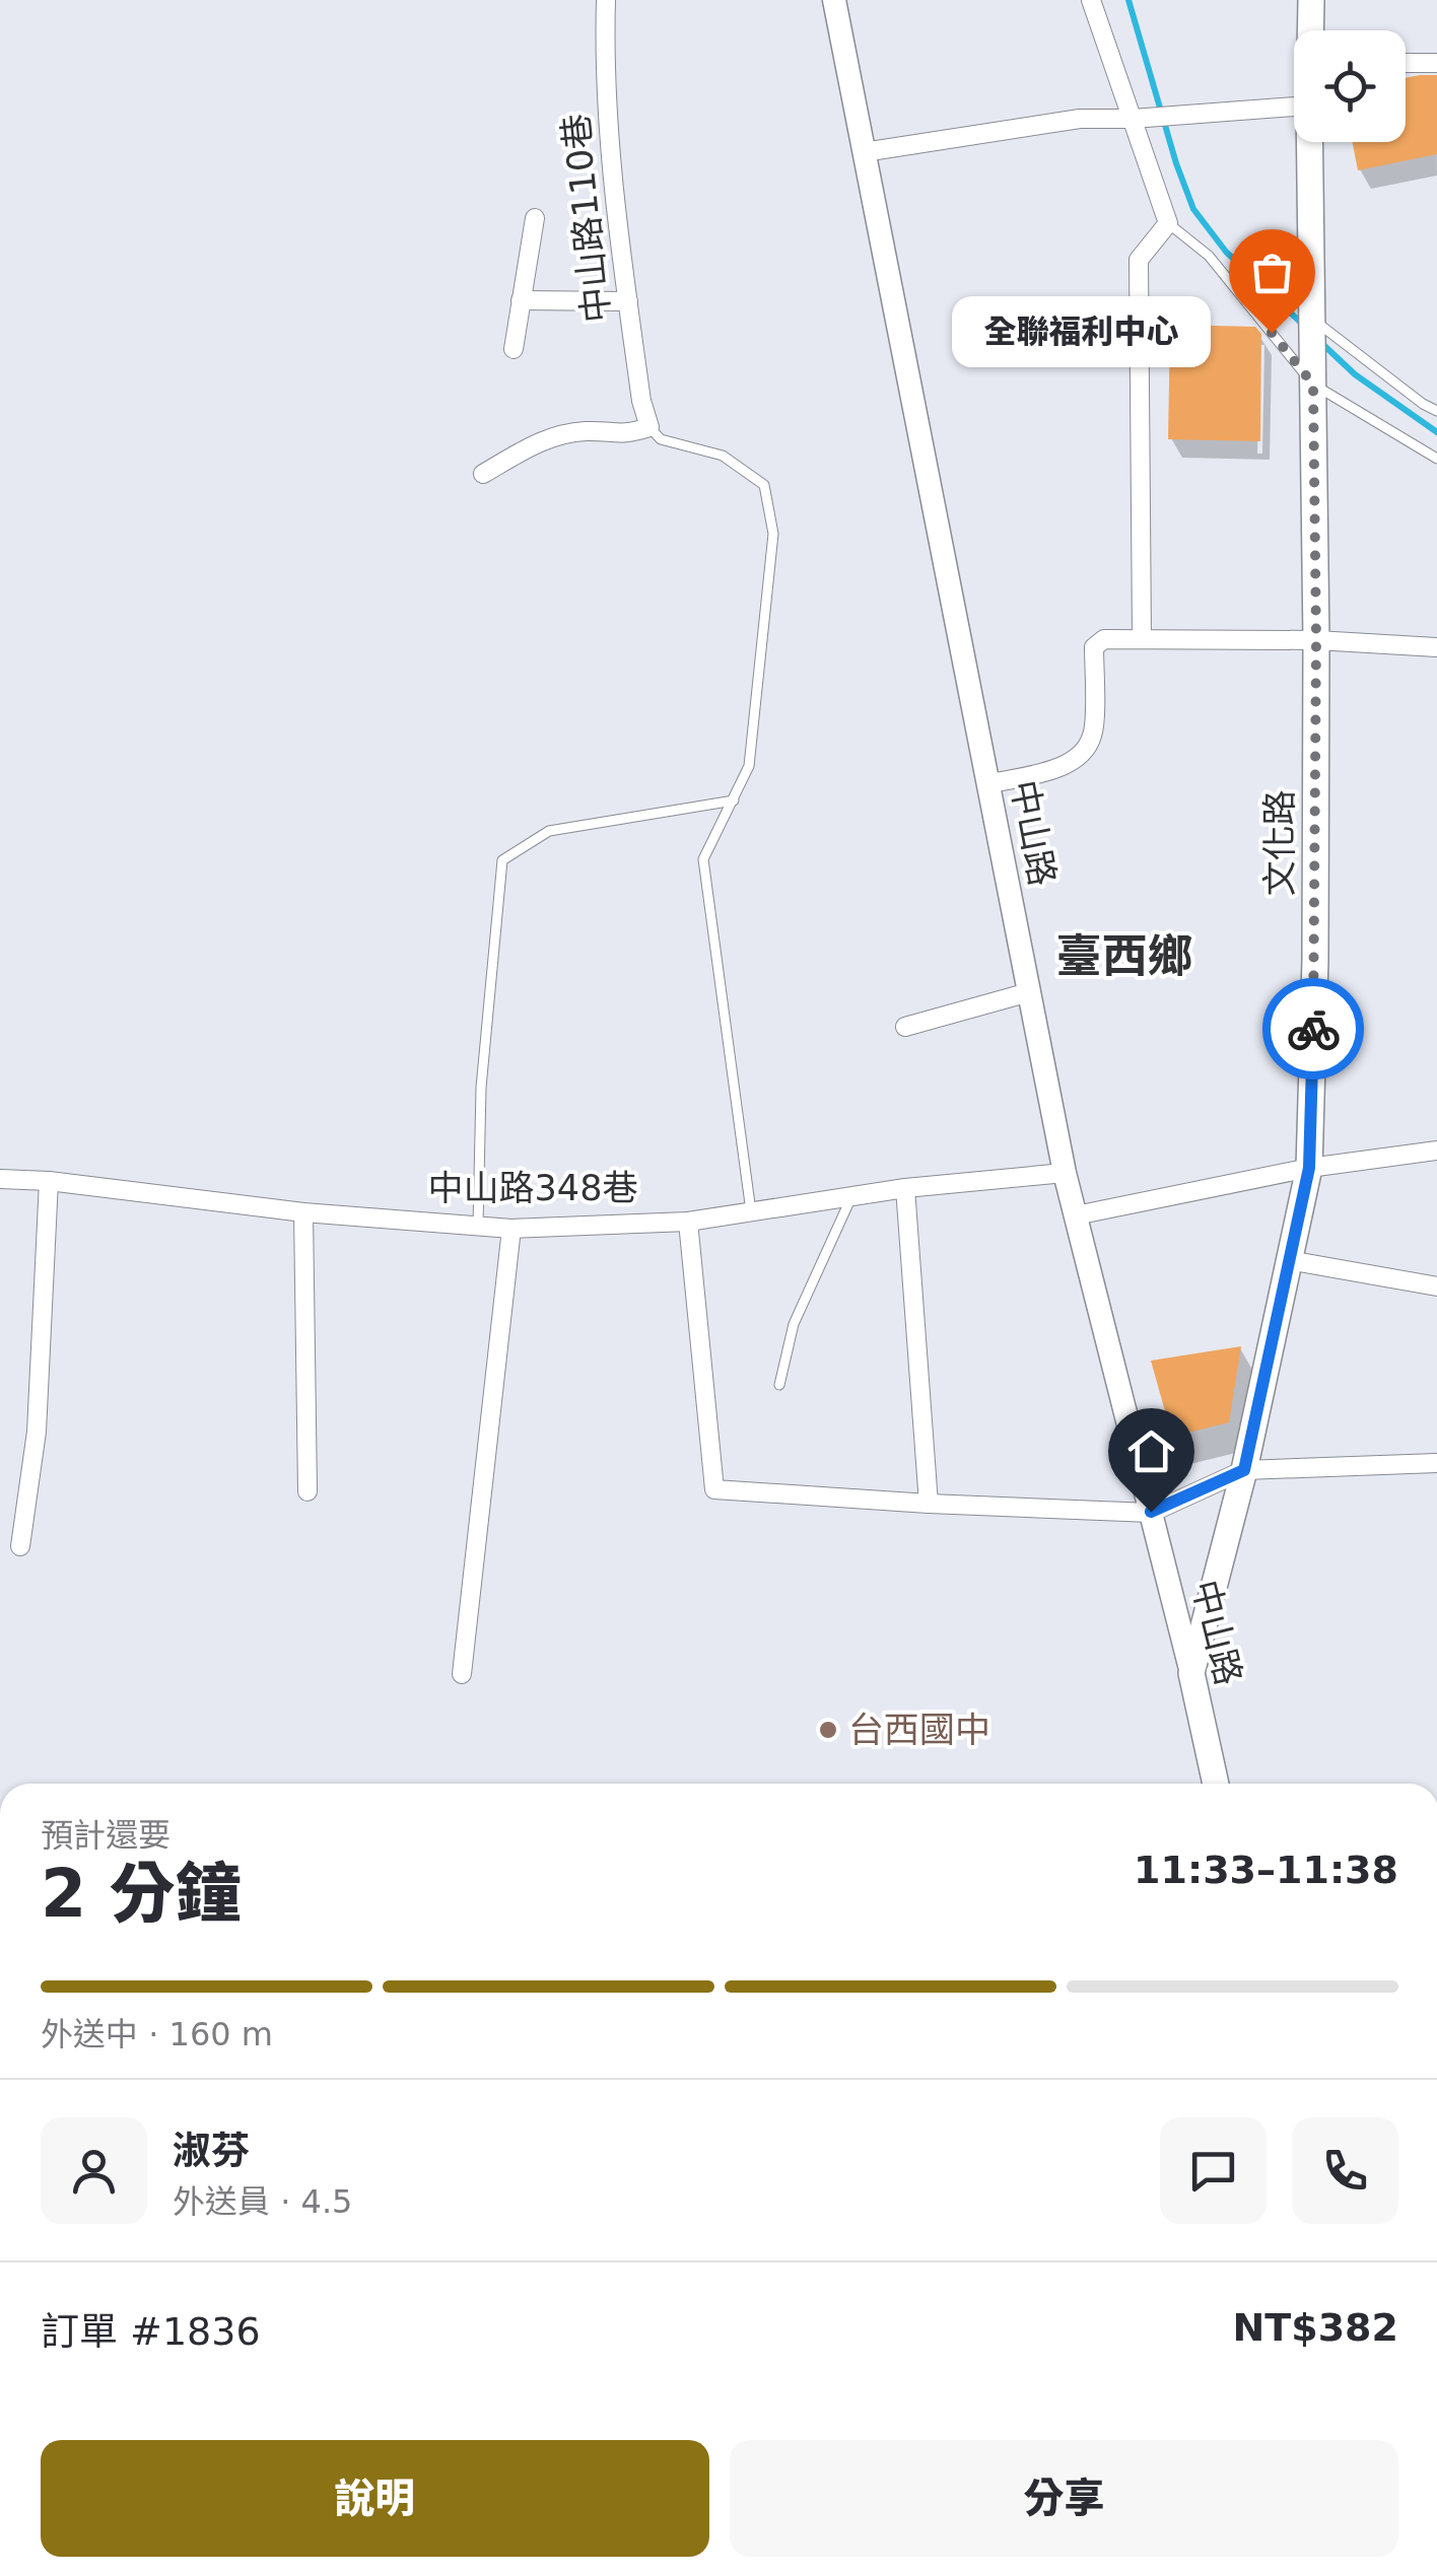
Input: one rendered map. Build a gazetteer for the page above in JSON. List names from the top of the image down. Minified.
{"streets":{"main road":["中山路","文化路"],"street":["中山路110巷","中山路348巷"]},"crossings":[["中山路","文化路"],["中山路","中山路348巷"]],"districts":["臺西鄉"],"places":["全聯福利中心","台西國中"],"page":{"bubble":"全聯福利中心","heading":["2 分鐘","預計還要","11:33–11:38"],"panel":["淑芬","外送員 · 4.5","訂單 #1836","NT$382"],"bar":"外送中 · 160 m","buttons":["說明","分享"]}}
